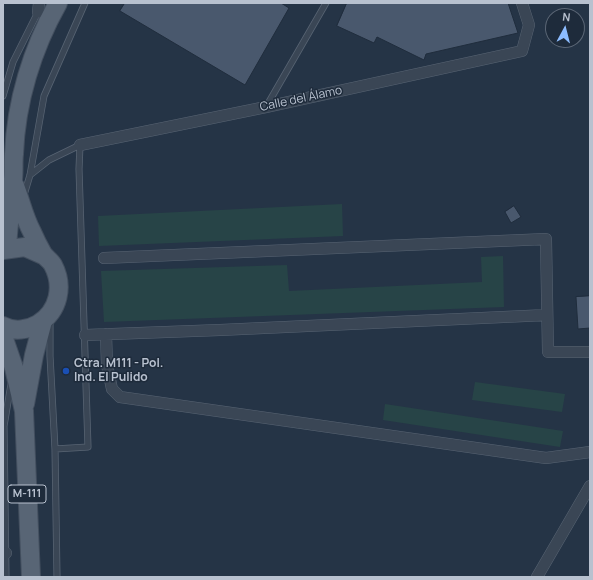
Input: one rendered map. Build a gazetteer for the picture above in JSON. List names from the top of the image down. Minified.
{"streets":{"main road":["M-111"],"street":["Calle del Álamo"]},"places":["Ctra. M111 - Pol. Ind. El Pulido"],"north":"top"}
